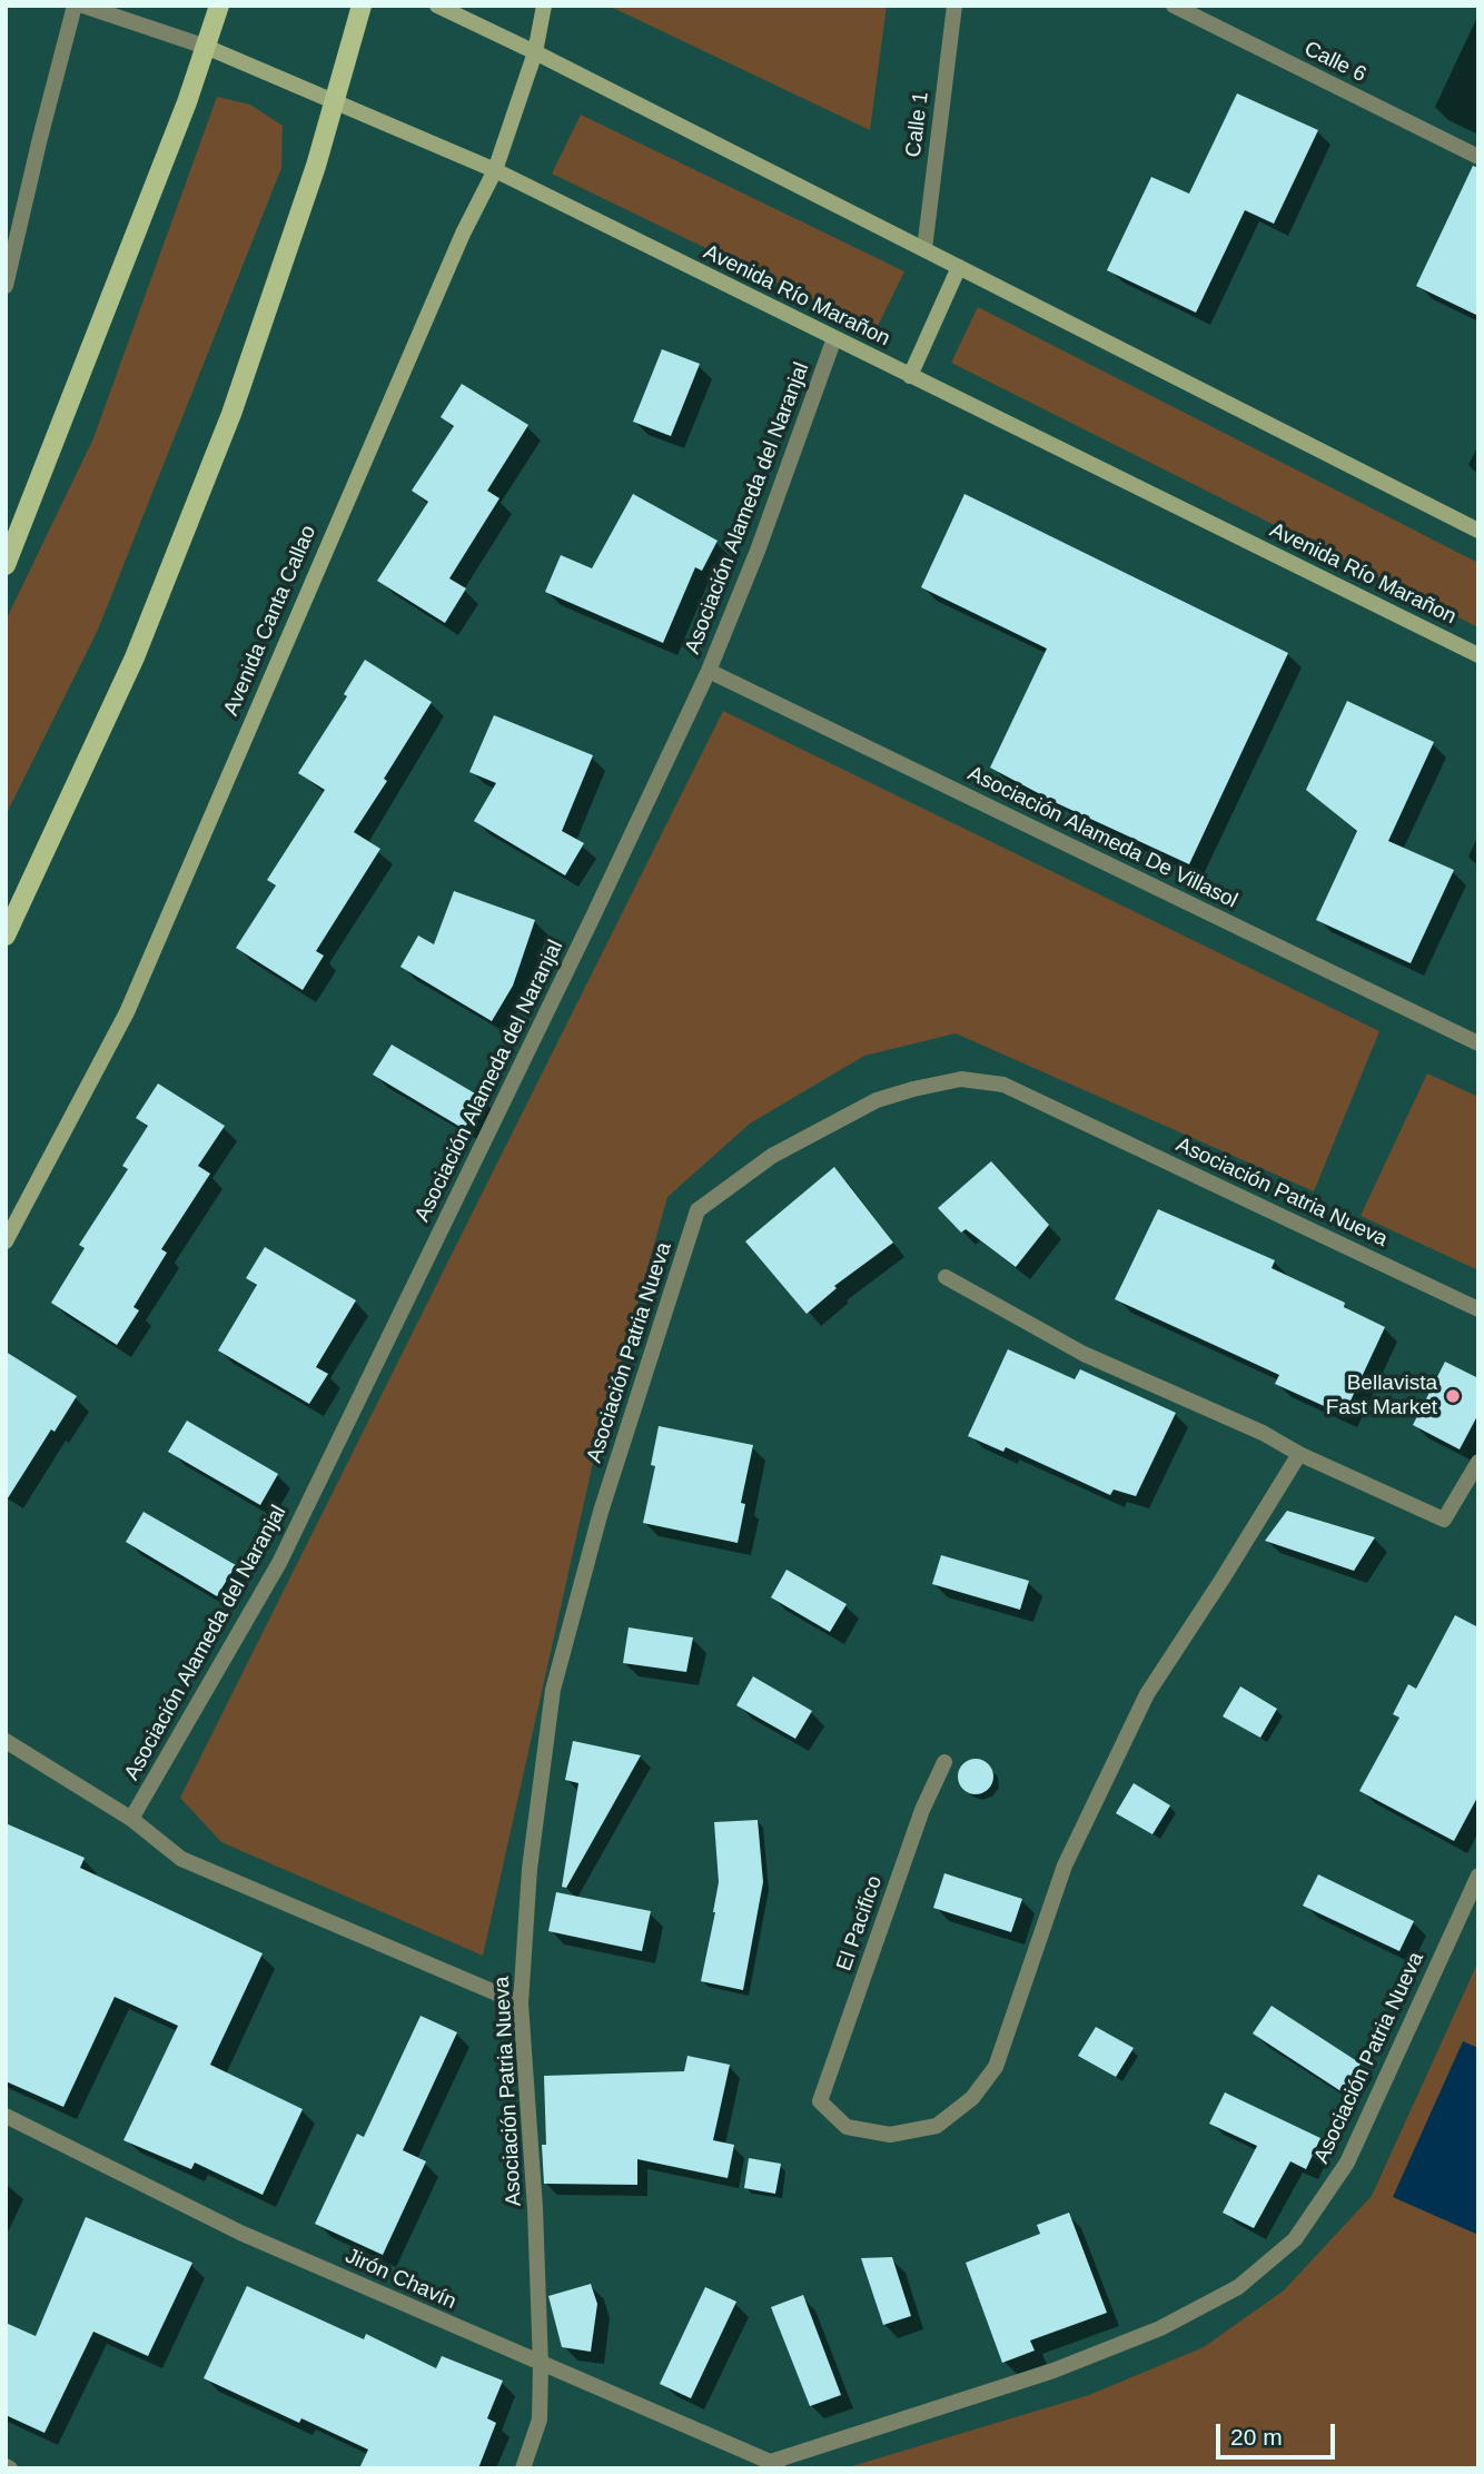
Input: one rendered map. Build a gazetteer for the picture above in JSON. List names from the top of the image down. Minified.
{"streets":{"main road":["Avenida Río Marañon","Avenida Canta Callao"],"street":["Calle 6","Calle 1","Asociación Alameda del Naranjal","Asociación Alameda De Villasol","Asociación Patria Nueva","El Pacifico","Jirón Chavín"]},"crossings":[["Avenida Río Marañon","Asociación Alameda del Naranjal"],["Avenida Río Marañon","Avenida Canta Callao"],["Asociación Alameda del Naranjal","Asociación Alameda De Villasol"],["Asociación Patria Nueva","Jirón Chavín"]],"places":["Bellavista Fast Market"],"scale_bar":"20 m"}
